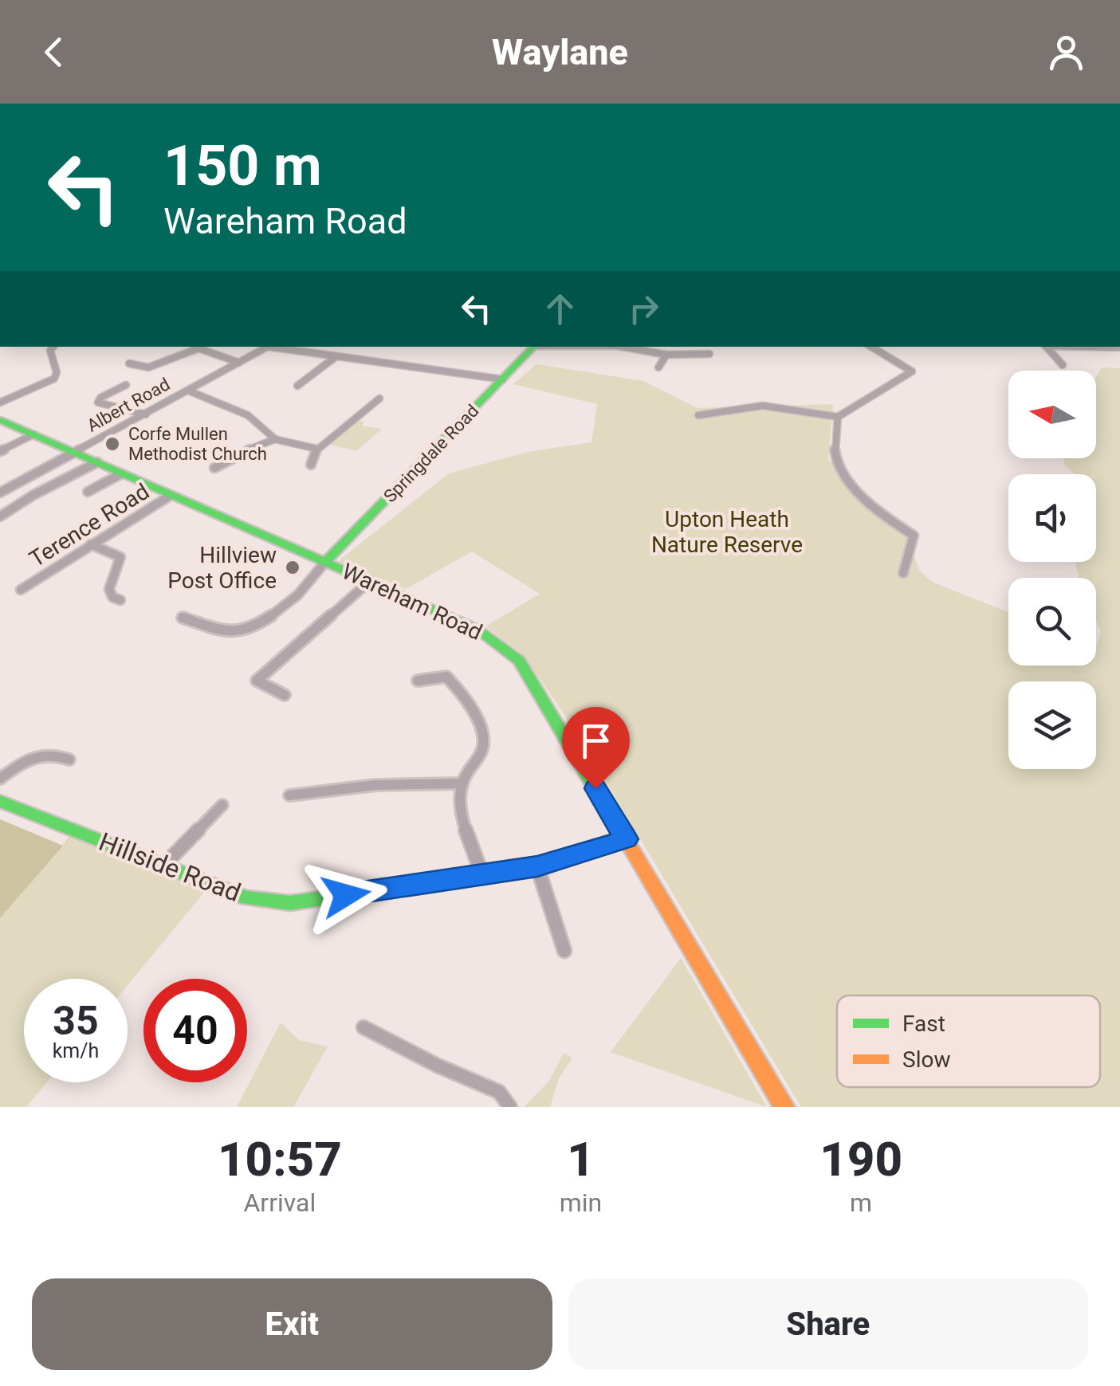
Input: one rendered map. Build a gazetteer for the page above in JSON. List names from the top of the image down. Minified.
{"streets":{"street":["Albert Road","Springdale Road","Terence Road","Wareham Road","Hillside Road"]},"crossings":[["Albert Road","Wareham Road"],["Springdale Road","Wareham Road"],["Terence Road","Wareham Road"],["Wareham Road","Hillside Road"]],"parks":["Upton Heath Nature Reserve"],"places":["Corfe Mullen Methodist Church","Hillview Post Office"],"legend":["Fast","Slow"],"north":"left","page":{"header":"Waylane","turn":["150 m","Wareham Road"],"speed":"35 km/h","limit":"40","eta":["10:57","Arrival","1","min","190","m"],"buttons":["Exit","Share"]}}
